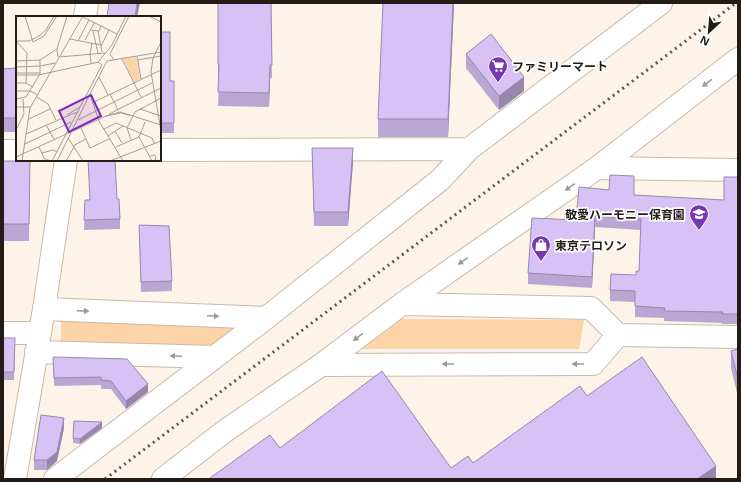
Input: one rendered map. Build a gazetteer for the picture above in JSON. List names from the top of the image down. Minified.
{"places":{"supermarket":["ファミリーマート"],"school or university":["敬愛ハーモニー保育園"],"shop":["東京テロソン"]},"north":"bottom left"}
